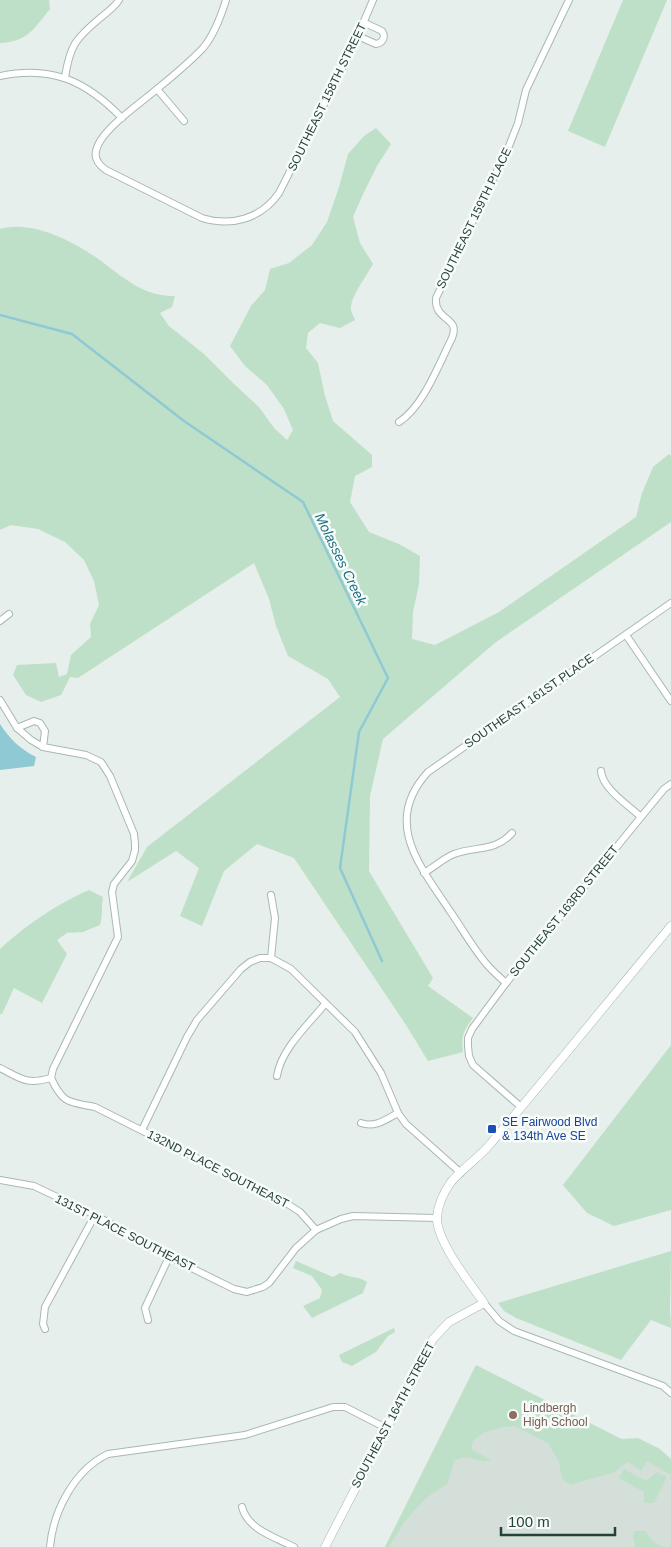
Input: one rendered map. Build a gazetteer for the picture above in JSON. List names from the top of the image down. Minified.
{"streets":{"street":["SOUTHEAST 158TH STREET","SOUTHEAST 159TH PLACE","SOUTHEAST 161ST PLACE","SOUTHEAST 163RD STREET","132ND PLACE SOUTHEAST","131ST PLACE SOUTHEAST","SOUTHEAST 164TH STREET"]},"crossings":[["132ND PLACE SOUTHEAST","131ST PLACE SOUTHEAST"]],"water":["Molasses Creek"],"places":{"transit":["SE Fairwood Blvd & 134th Ave SE"],"other":["Lindbergh High School"]},"scale_bar":"100 m"}
